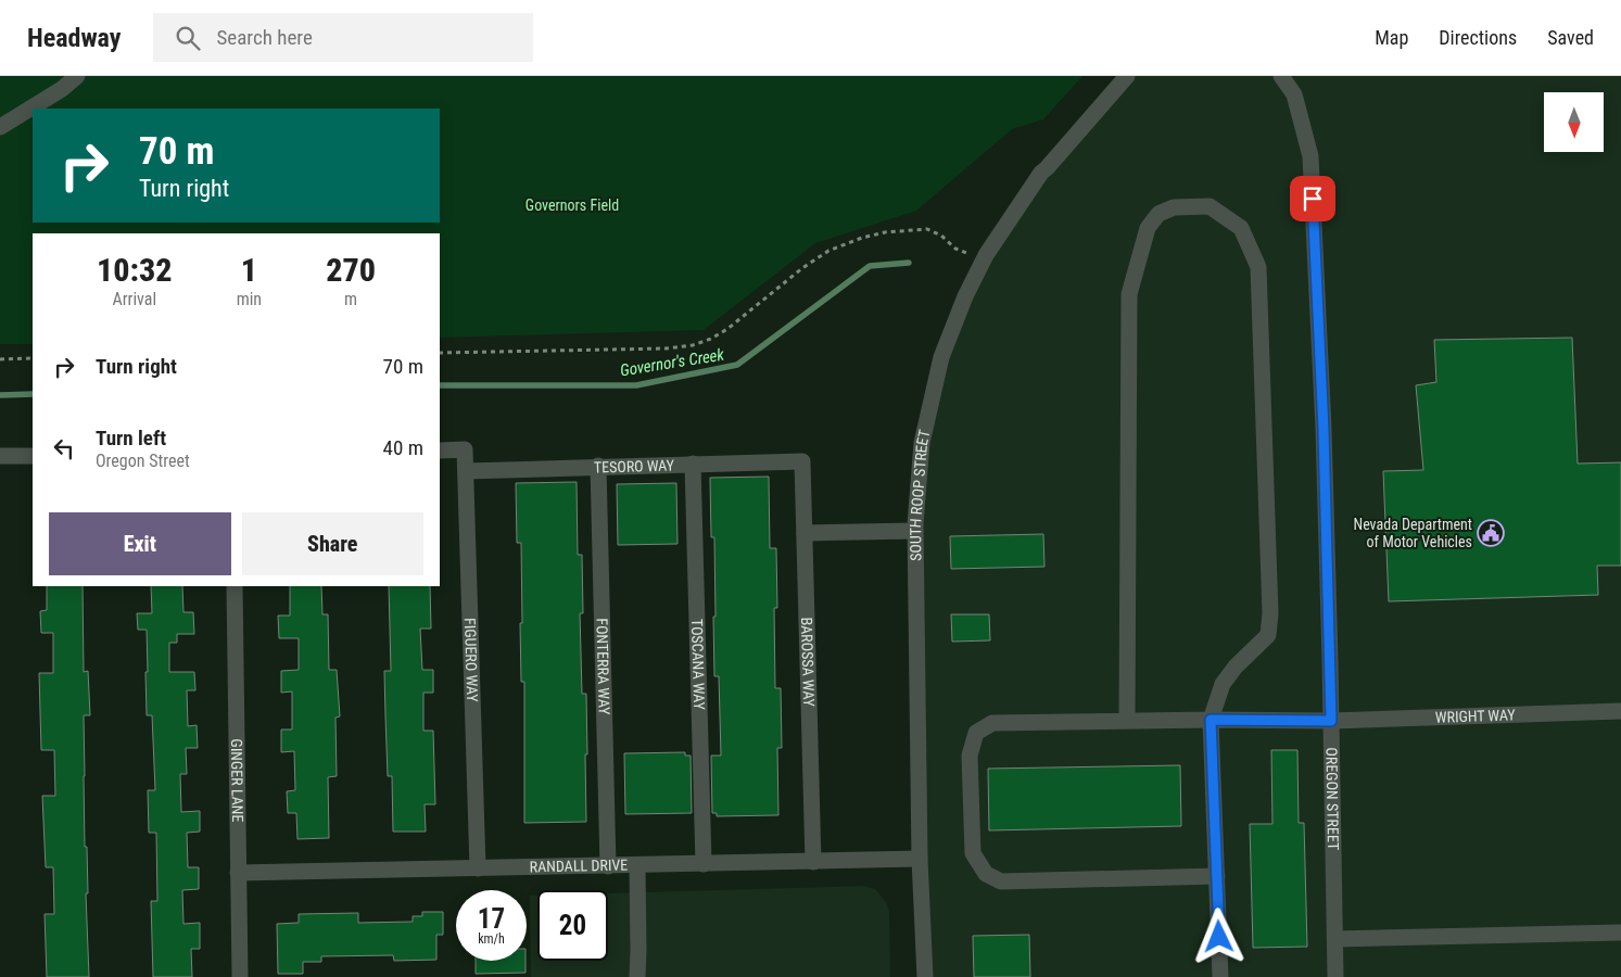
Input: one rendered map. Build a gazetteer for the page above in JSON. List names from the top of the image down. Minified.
{"streets":{"street":["TESORO WAY","SOUTH ROOP STREET","FIGUERO WAY","BAROSSA WAY","TOSCANA WAY","FONTERRA WAY","WRIGHT WAY","GINGER LANE","OREGON STREET","RANDALL DRIVE"]},"crossings":[["TESORO WAY","FIGUERO WAY"],["TESORO WAY","BAROSSA WAY"],["TESORO WAY","TOSCANA WAY"],["TESORO WAY","FONTERRA WAY"],["SOUTH ROOP STREET","RANDALL DRIVE"],["FIGUERO WAY","RANDALL DRIVE"],["BAROSSA WAY","RANDALL DRIVE"],["TOSCANA WAY","RANDALL DRIVE"],["FONTERRA WAY","RANDALL DRIVE"],["WRIGHT WAY","OREGON STREET"],["GINGER LANE","RANDALL DRIVE"]],"water":["Governor's Creek"],"parks":["Governors Field"],"places":{"public building":["Nevada Department of Motor Vehicles"]},"north":"bottom","page":{"header":"Headway","search":"Search here","nav":["Map","Directions","Saved"],"turn":["70 m","Turn right"],"eta":["10:32","Arrival","1","min","270","m"],"list":[{"name":"Turn right","value":"70 m"},{"name":"Turn left","note":"Oregon Street","value":"40 m"}],"buttons":["Exit","Share"],"speed":"17 km/h","limit":"20"}}
